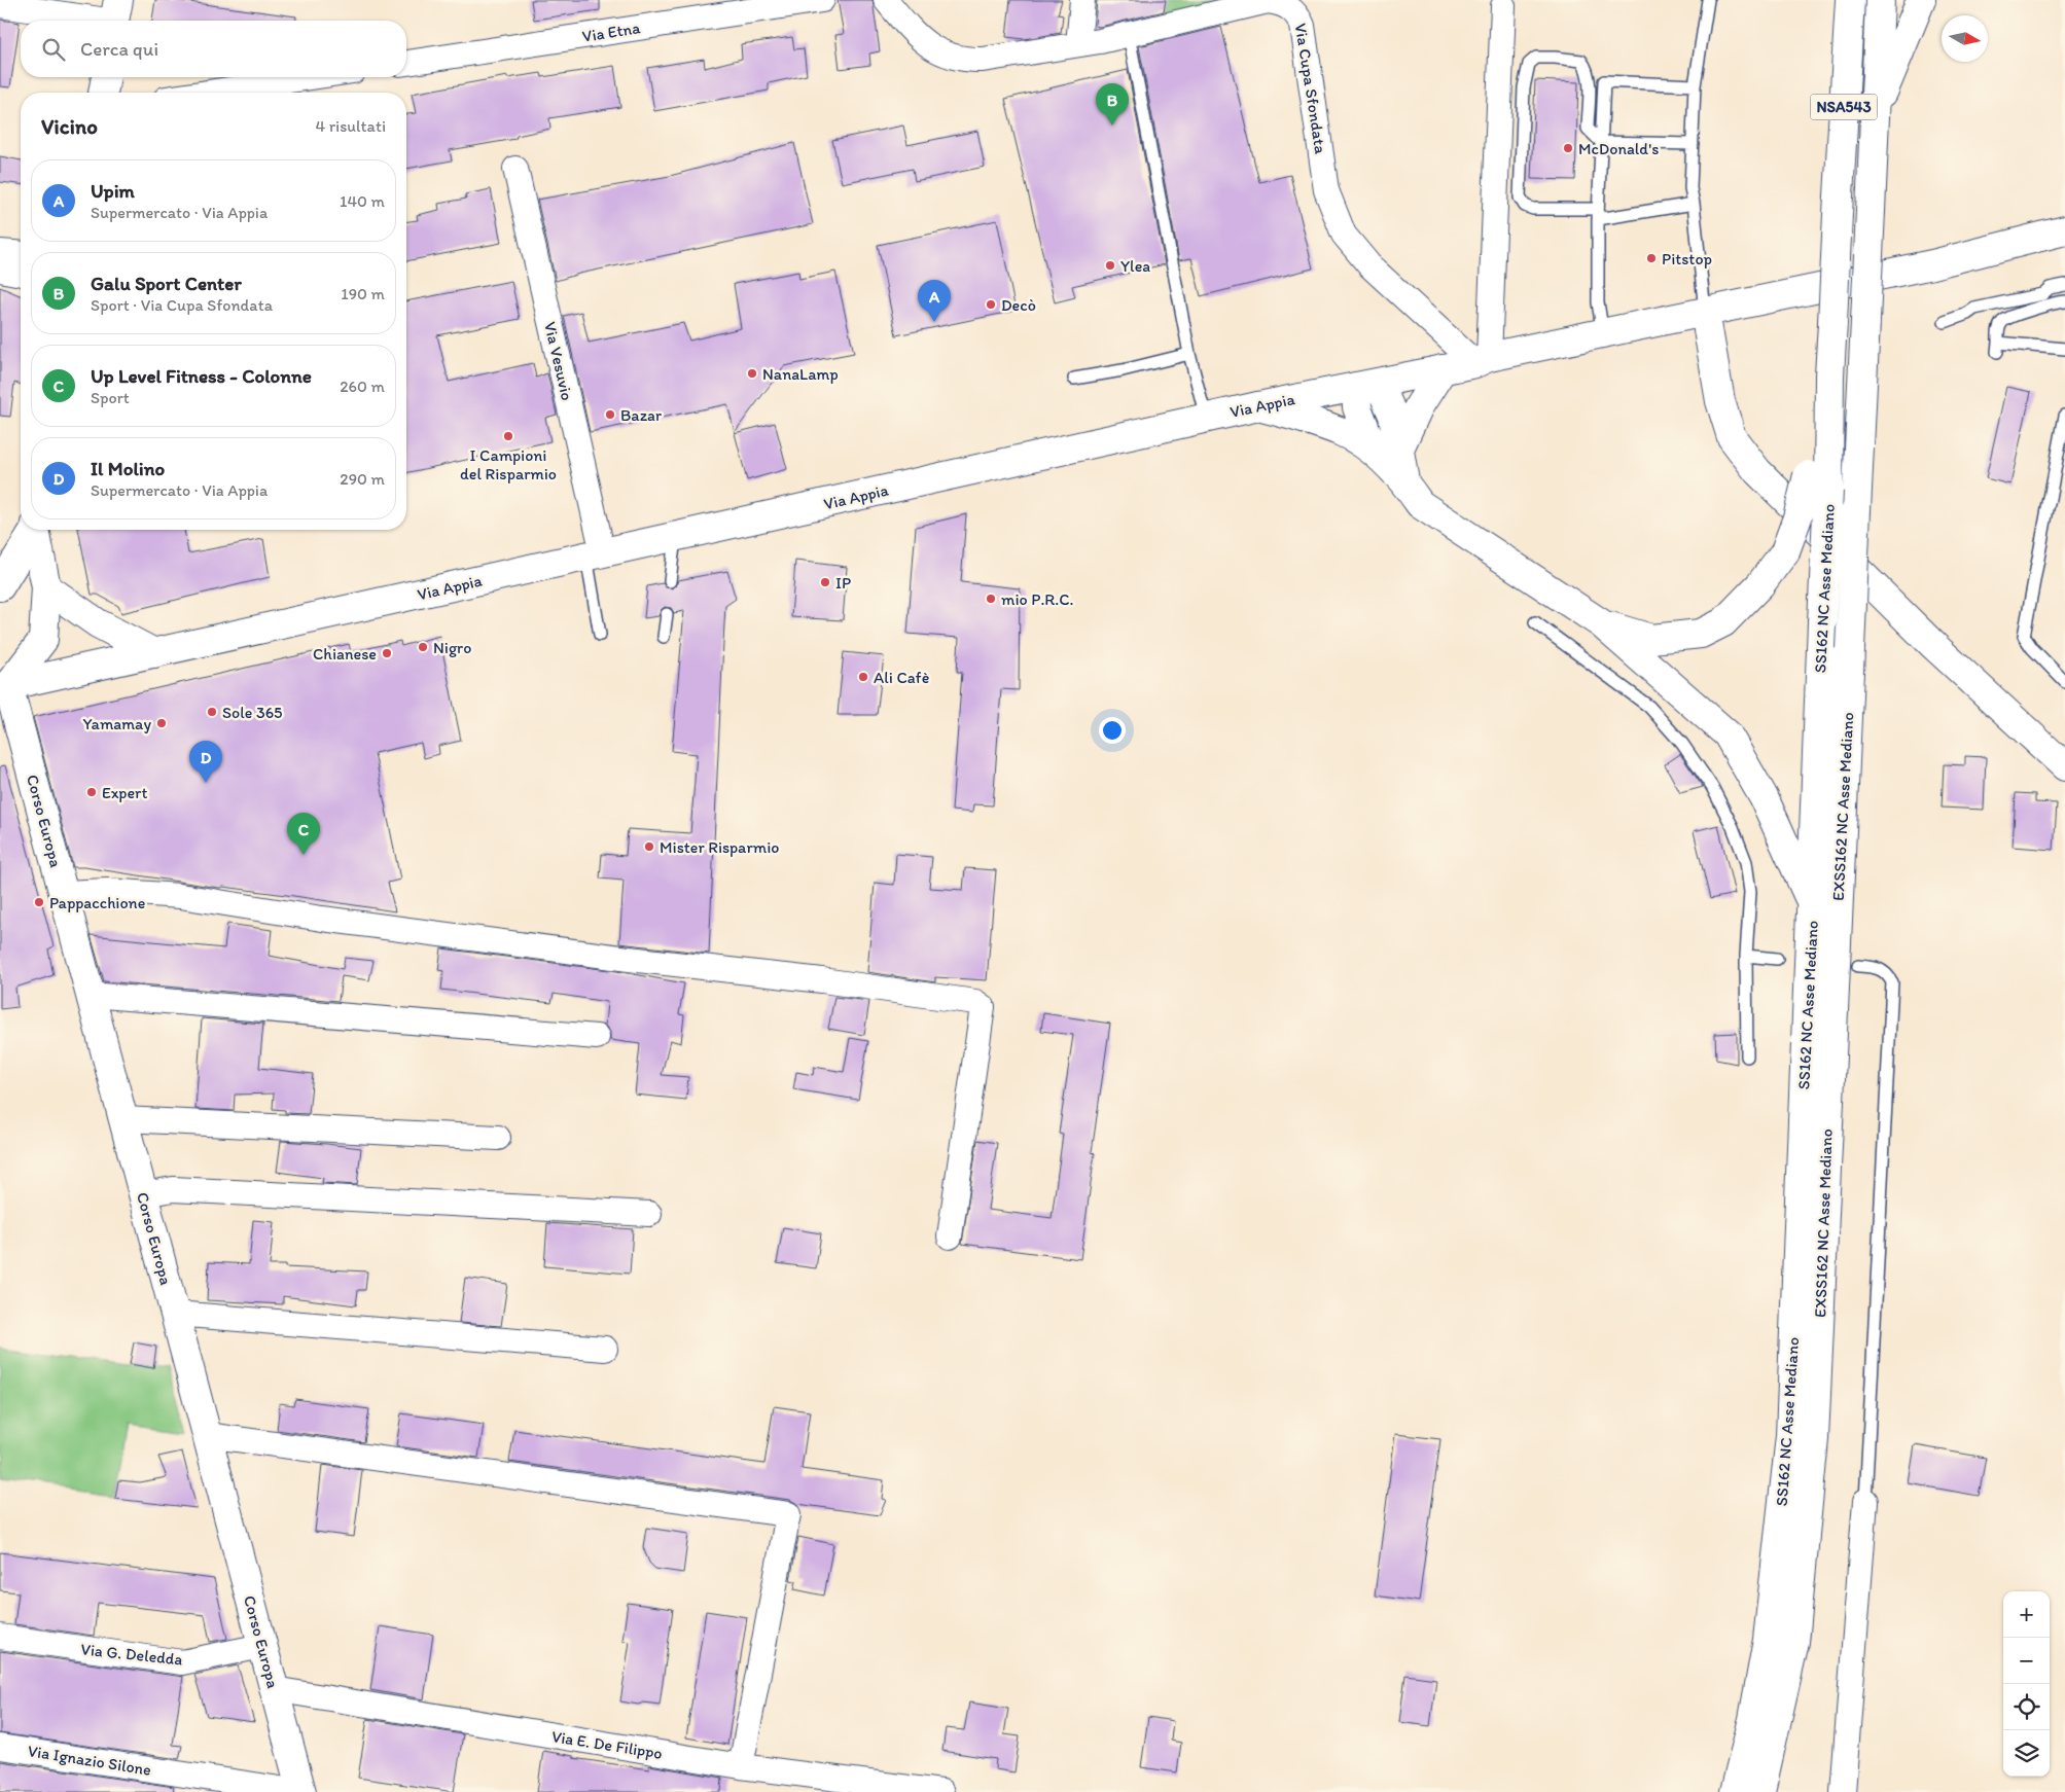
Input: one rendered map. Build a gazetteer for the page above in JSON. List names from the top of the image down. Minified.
{"streets":{"main road":["NSA543","Via Appia","SS162 NC Asse Mediano","EXSS162 NC Asse Mediano","Corso Europa"],"street":["Via Etna","Via Cupa Sfondata","Via Vesuvio","Via G. Deledda","Via E. De Filippo","Via Ignazio Silone"]},"crossings":[["Via Cupa Sfondata","Via Appia"],["NSA543","SS162 NC Asse Mediano"],["Via Vesuvio","Via Appia"],["Via Appia","Corso Europa"],["SS162 NC Asse Mediano","EXSS162 NC Asse Mediano"],["Corso Europa","Via G. Deledda"],["Corso Europa","Via E. De Filippo"],["Corso Europa","Via Ignazio Silone"]],"places":["McDonald's","Pitstop","Ylea","Decò","NanaLamp","Bazar","I Campioni del Risparmio","IP","mio P.R.C.","Nigro","Chianese","Ali Cafè","Sole 365","Yamamay","Expert","Mister Risparmio","Pappacchione"],"north":"right","page":{"search":"Cerca qui","pins":["B","A","D","C"],"heading":["Vicino","4 risultati"],"list":[{"mark":"A","name":"Upim","note":"Supermercato · Via Appia","value":"140 m"},{"mark":"B","name":"Galu Sport Center","note":"Sport · Via Cupa Sfondata","value":"190 m"},{"mark":"C","name":"Up Level Fitness - Colonne","note":"Sport","value":"260 m"},{"mark":"D","name":"Il Molino","note":"Supermercato · Via Appia","value":"290 m"}],"map_buttons":["+","−"]}}
